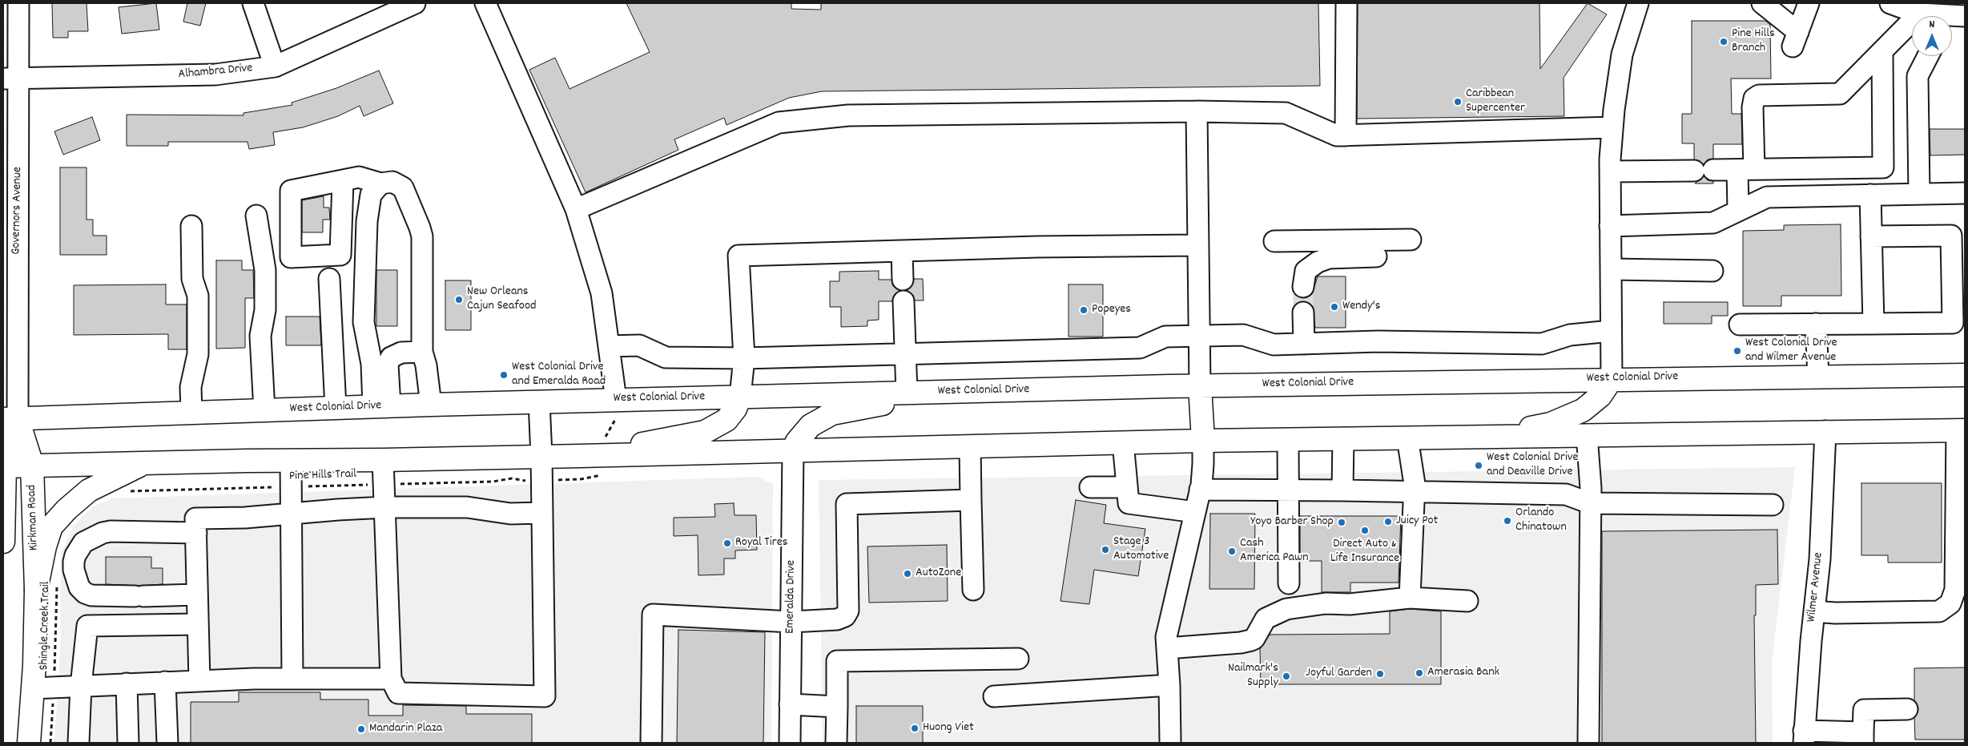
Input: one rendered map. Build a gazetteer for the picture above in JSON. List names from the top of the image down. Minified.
{"streets":{"main road":["West Colonial Drive","Kirkman Road"],"street":["Alhambra Drive","Governors Avenue","Wilmer Avenue","Emeralda Drive"],"path":["Pine Hills Trail","Shingle Creek Trail"]},"crossings":[["Alhambra Drive","Governors Avenue"],["Governors Avenue","West Colonial Drive"],["Governors Avenue","Kirkman Road"],["West Colonial Drive","Kirkman Road"],["Kirkman Road","Shingle Creek Trail"]],"places":["Pine Hills Branch","Caribbean Supercenter","New Orleans Cajun Seafood","Wendy's","Popeyes","West Colonial Drive and Wilmer Avenue","West Colonial Drive and Emeralda Road","West Colonial Drive and Deaville Drive","Orlando Chinatown","Juicy Pot","Yoyo Barber Shop","Direct Auto & Life Insurance","Royal Tires","Stage 3 Automotive","Cash America Pawn","AutoZone","Amerasia Bank","Joyful Garden","Nailmark's Supply","Huong Viet","Mandarin Plaza"],"north":"top"}
